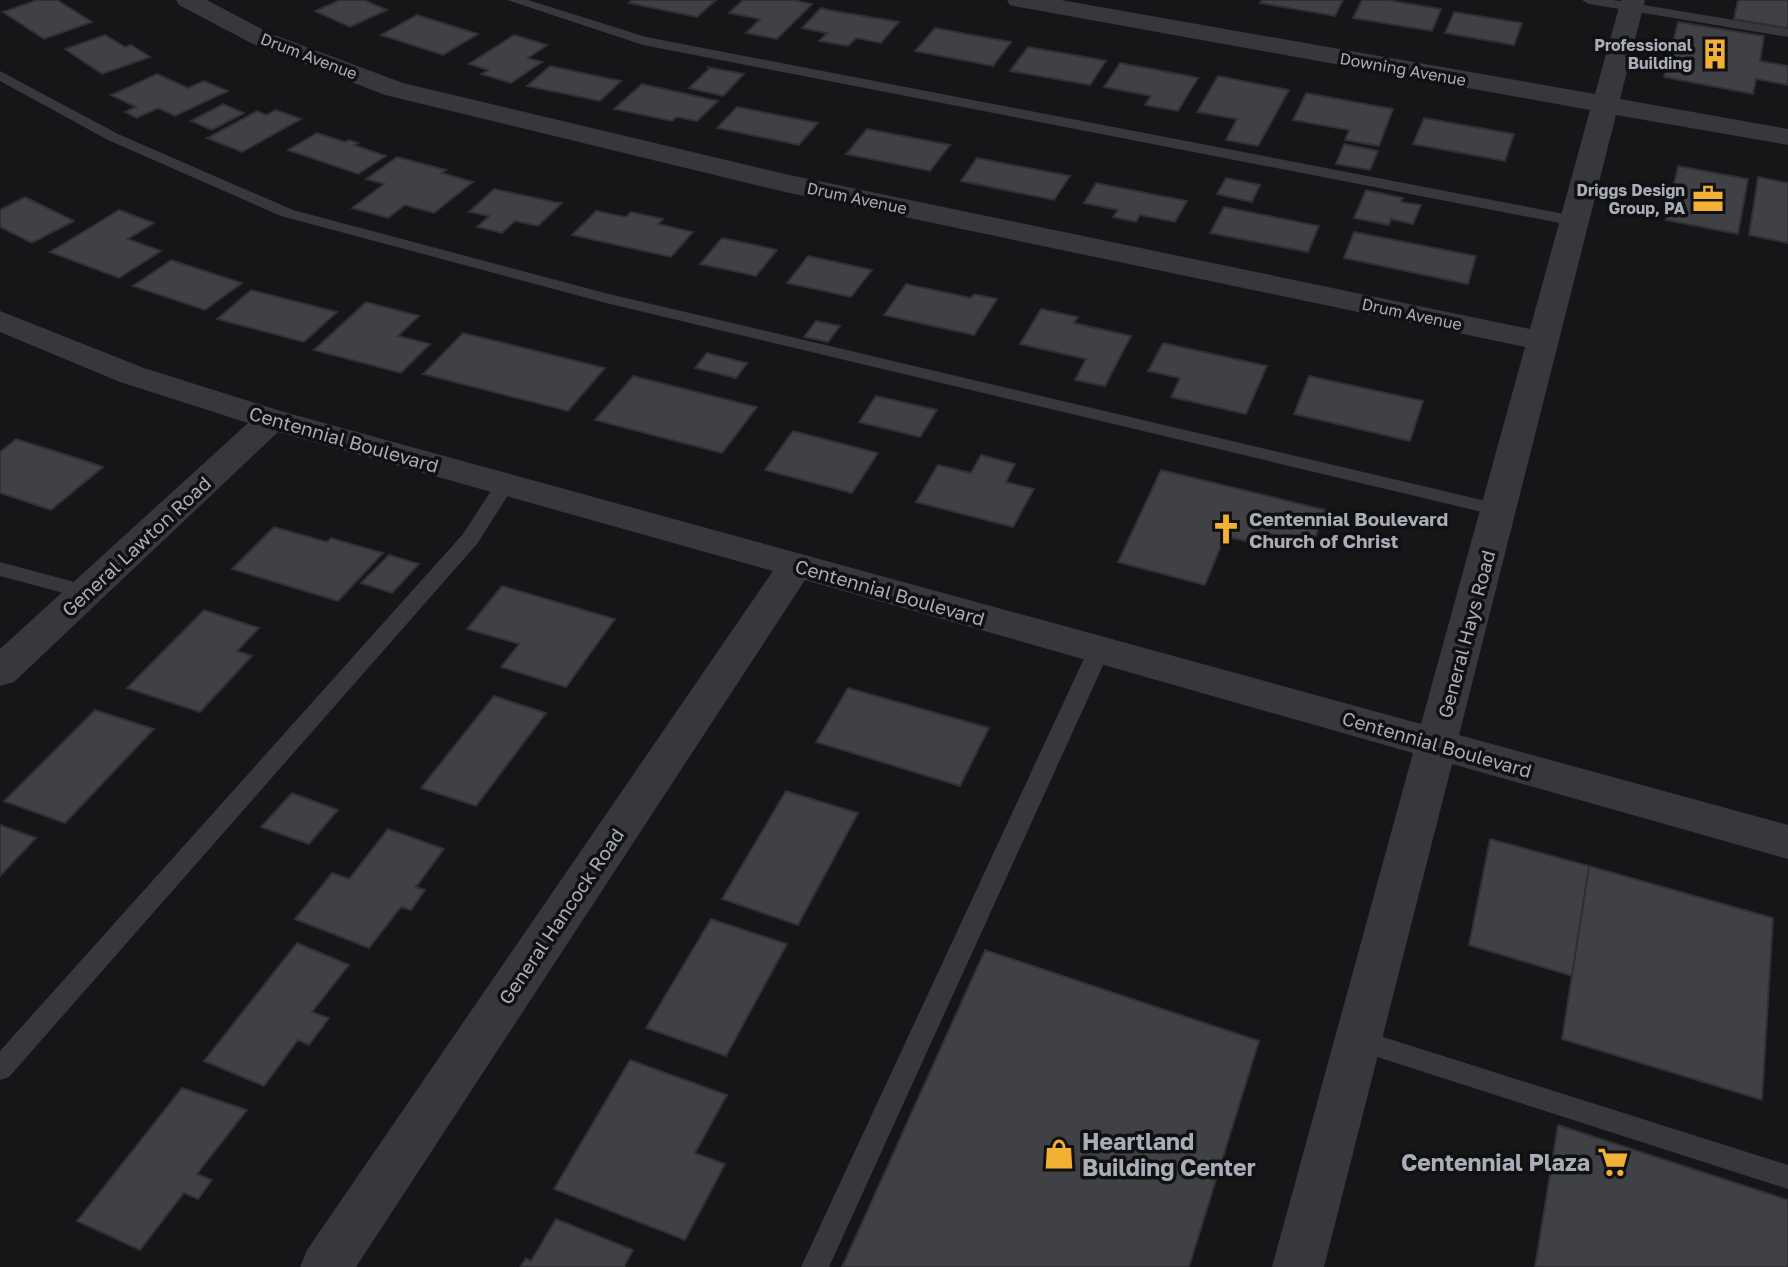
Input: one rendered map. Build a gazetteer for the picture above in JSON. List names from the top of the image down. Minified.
{"streets":{"street":["Drum Avenue","Downing Avenue","Centennial Boulevard","General Lawton Road","General Hays Road","General Hancock Road"]},"crossings":[["Drum Avenue","General Hays Road"],["Downing Avenue","General Hays Road"],["Centennial Boulevard","General Lawton Road"],["Centennial Boulevard","General Hays Road"],["Centennial Boulevard","General Hancock Road"]],"places":{"building":["Professional Building"],"office":["Driggs Design Group, PA"],"church":["Centennial Boulevard Church of Christ"],"shop":["Heartland Building Center"],"supermarket":["Centennial Plaza"]}}
